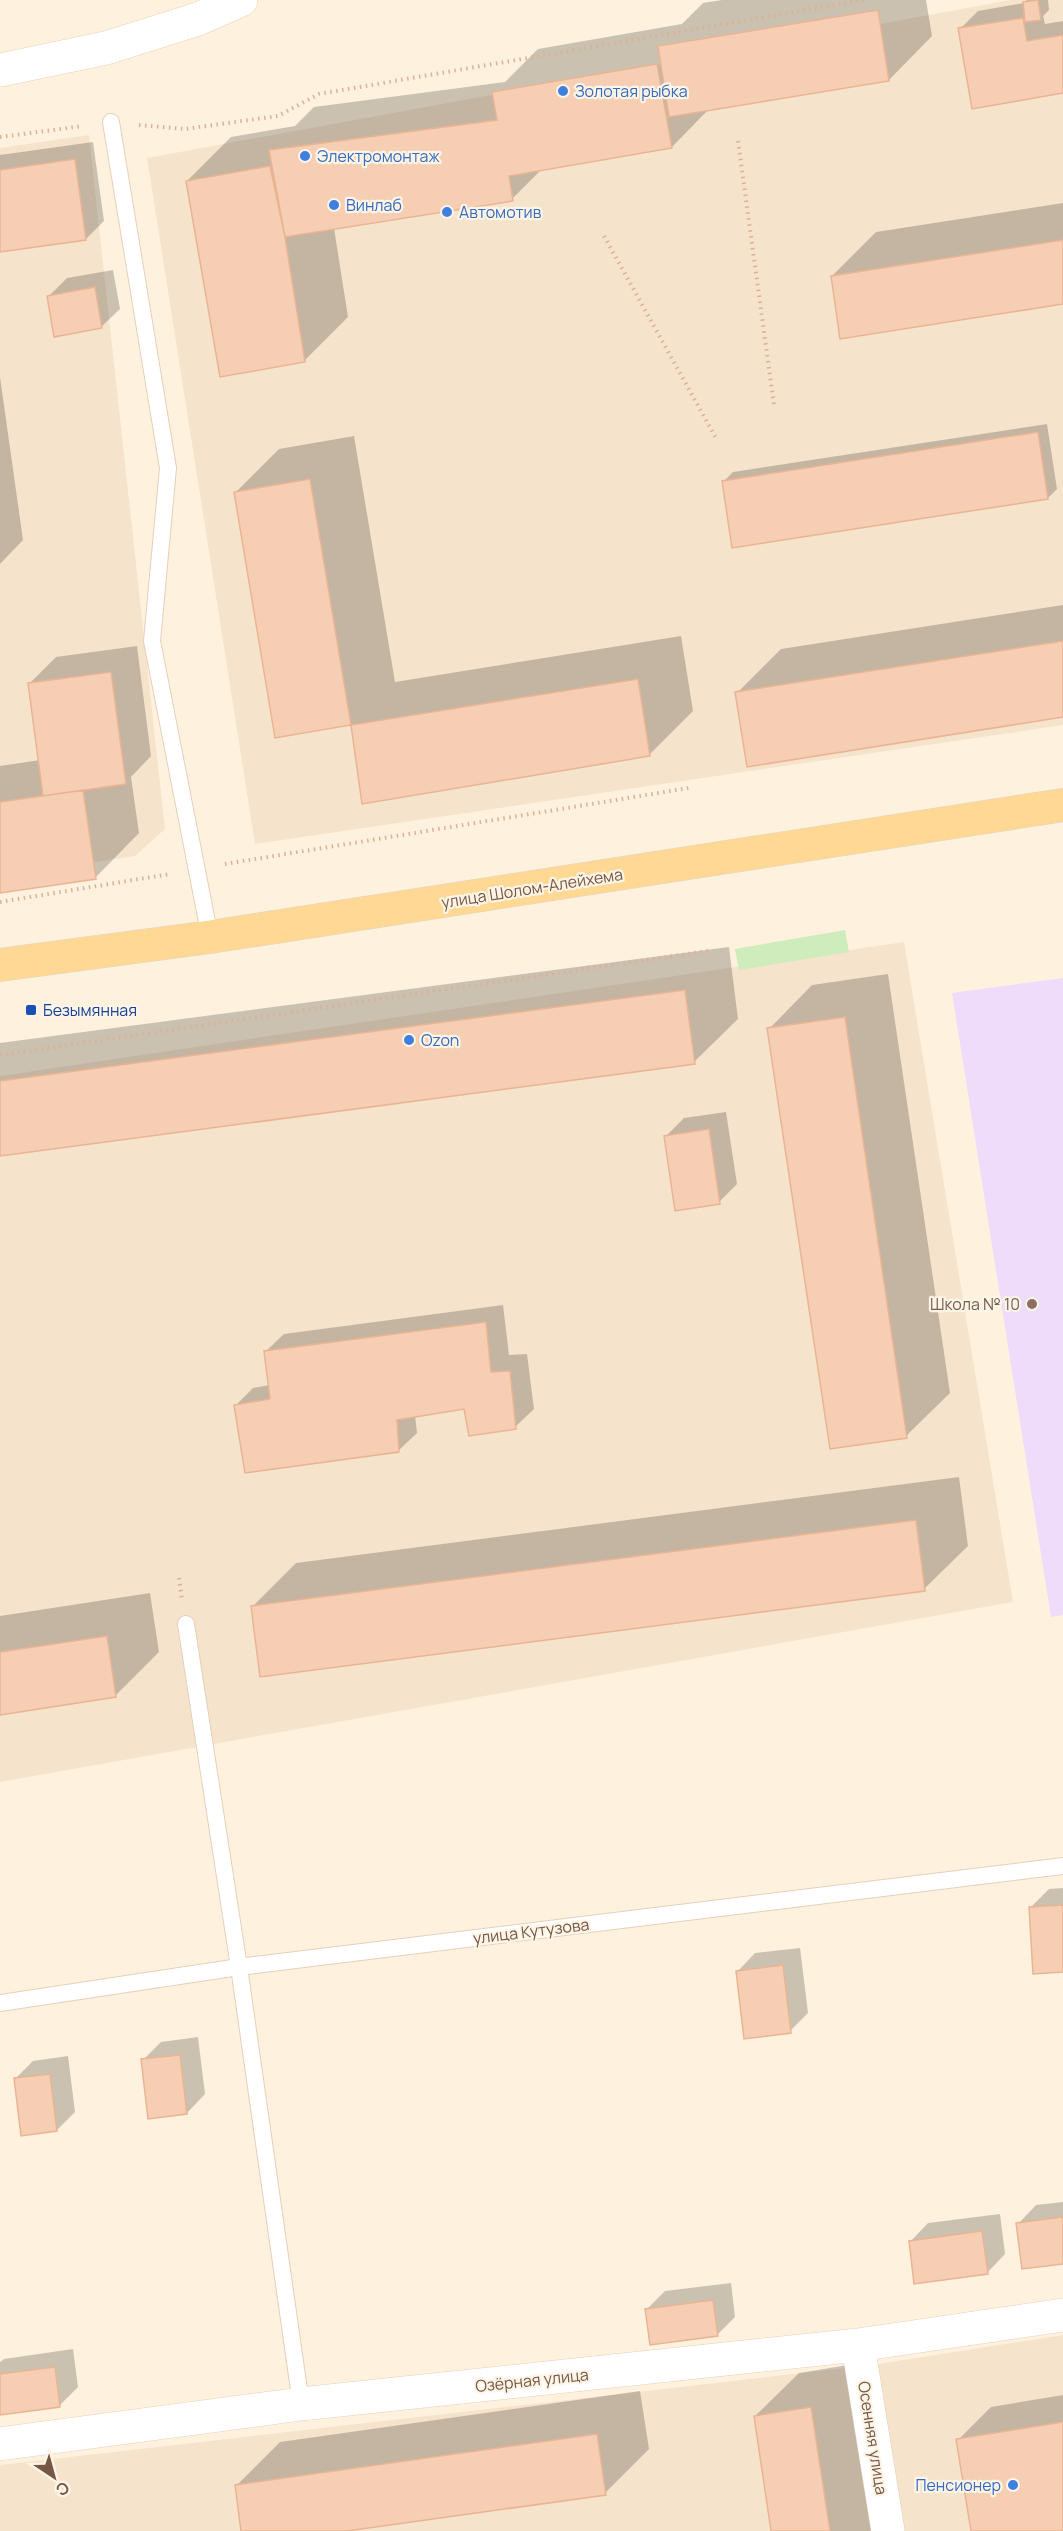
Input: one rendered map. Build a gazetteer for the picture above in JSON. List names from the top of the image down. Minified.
{"streets":{"main road":["улица Шолом-Алейхема"],"street":["Озёрная улица","Осенняя улица"],"lane":["улица Кутузова"]},"crossings":[["Озёрная улица","Осенняя улица"]],"places":{"other":["Золотая рыбка","Электромонтаж","Винлаб","Автомотив","Ozon","Школа № 10","Пенсионер"],"transit":["Безымянная"]},"north":"bottom right"}
